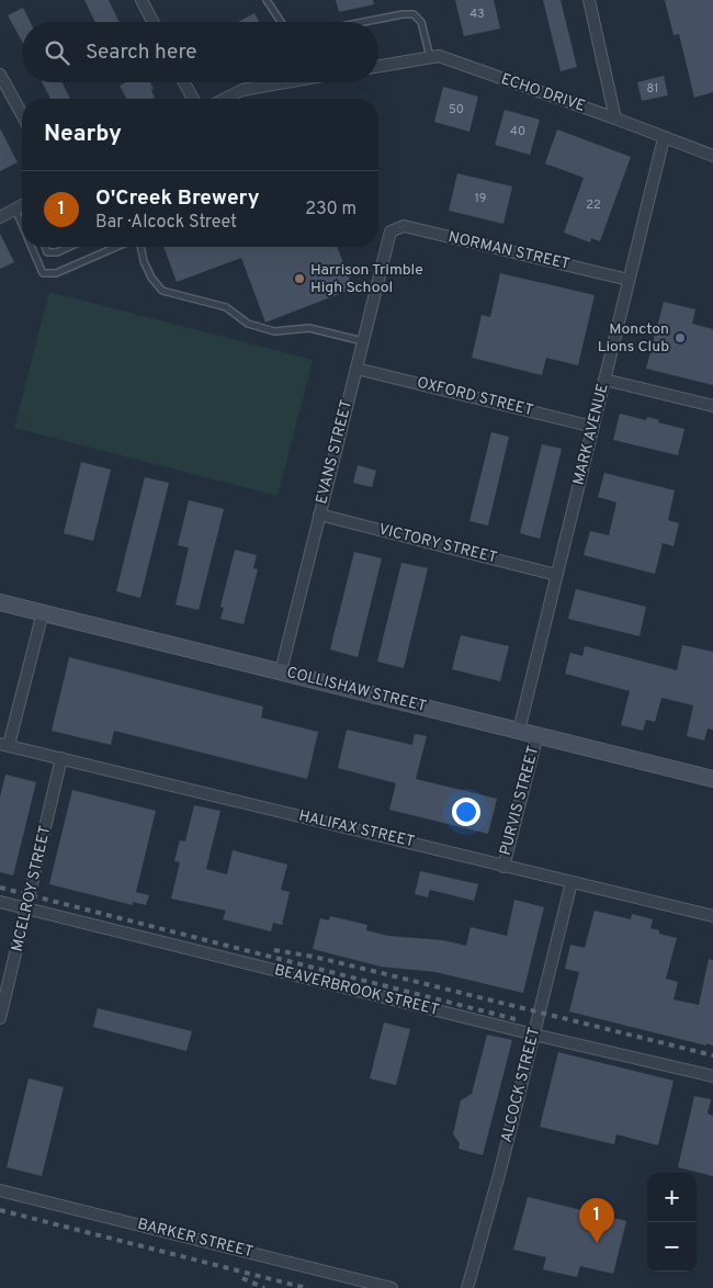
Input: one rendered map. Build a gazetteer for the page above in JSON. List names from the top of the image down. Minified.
{"streets":{"street":["ECHO DRIVE","NORMAN STREET","OXFORD STREET","MARK AVENUE","EVANS STREET","VICTORY STREET","COLLISHAW STREET","PURVIS STREET","HALIFAX STREET","MCELROY STREET","BEAVERBROOK STREET","ALCOCK STREET","BARKER STREET"]},"crossings":[["ECHO DRIVE","MARK AVENUE"],["NORMAN STREET","MARK AVENUE"],["NORMAN STREET","EVANS STREET"],["OXFORD STREET","MARK AVENUE"],["OXFORD STREET","EVANS STREET"],["MARK AVENUE","VICTORY STREET"],["MARK AVENUE","COLLISHAW STREET"],["EVANS STREET","VICTORY STREET"],["EVANS STREET","COLLISHAW STREET"],["COLLISHAW STREET","PURVIS STREET"],["PURVIS STREET","HALIFAX STREET"],["HALIFAX STREET","MCELROY STREET"],["HALIFAX STREET","ALCOCK STREET"],["MCELROY STREET","BEAVERBROOK STREET"],["BEAVERBROOK STREET","ALCOCK STREET"]],"places":["Harrison Trimble High School","Moncton Lions Club"],"house_numbers":["43","81","50","40","19","22"],"page":{"search":"Search here","heading":"Nearby","list":[{"mark":"1","name":"O'Creek Brewery","note":"Bar · Alcock Street","value":"230 m"}],"map_buttons":["+","−"],"pins":"1"}}
